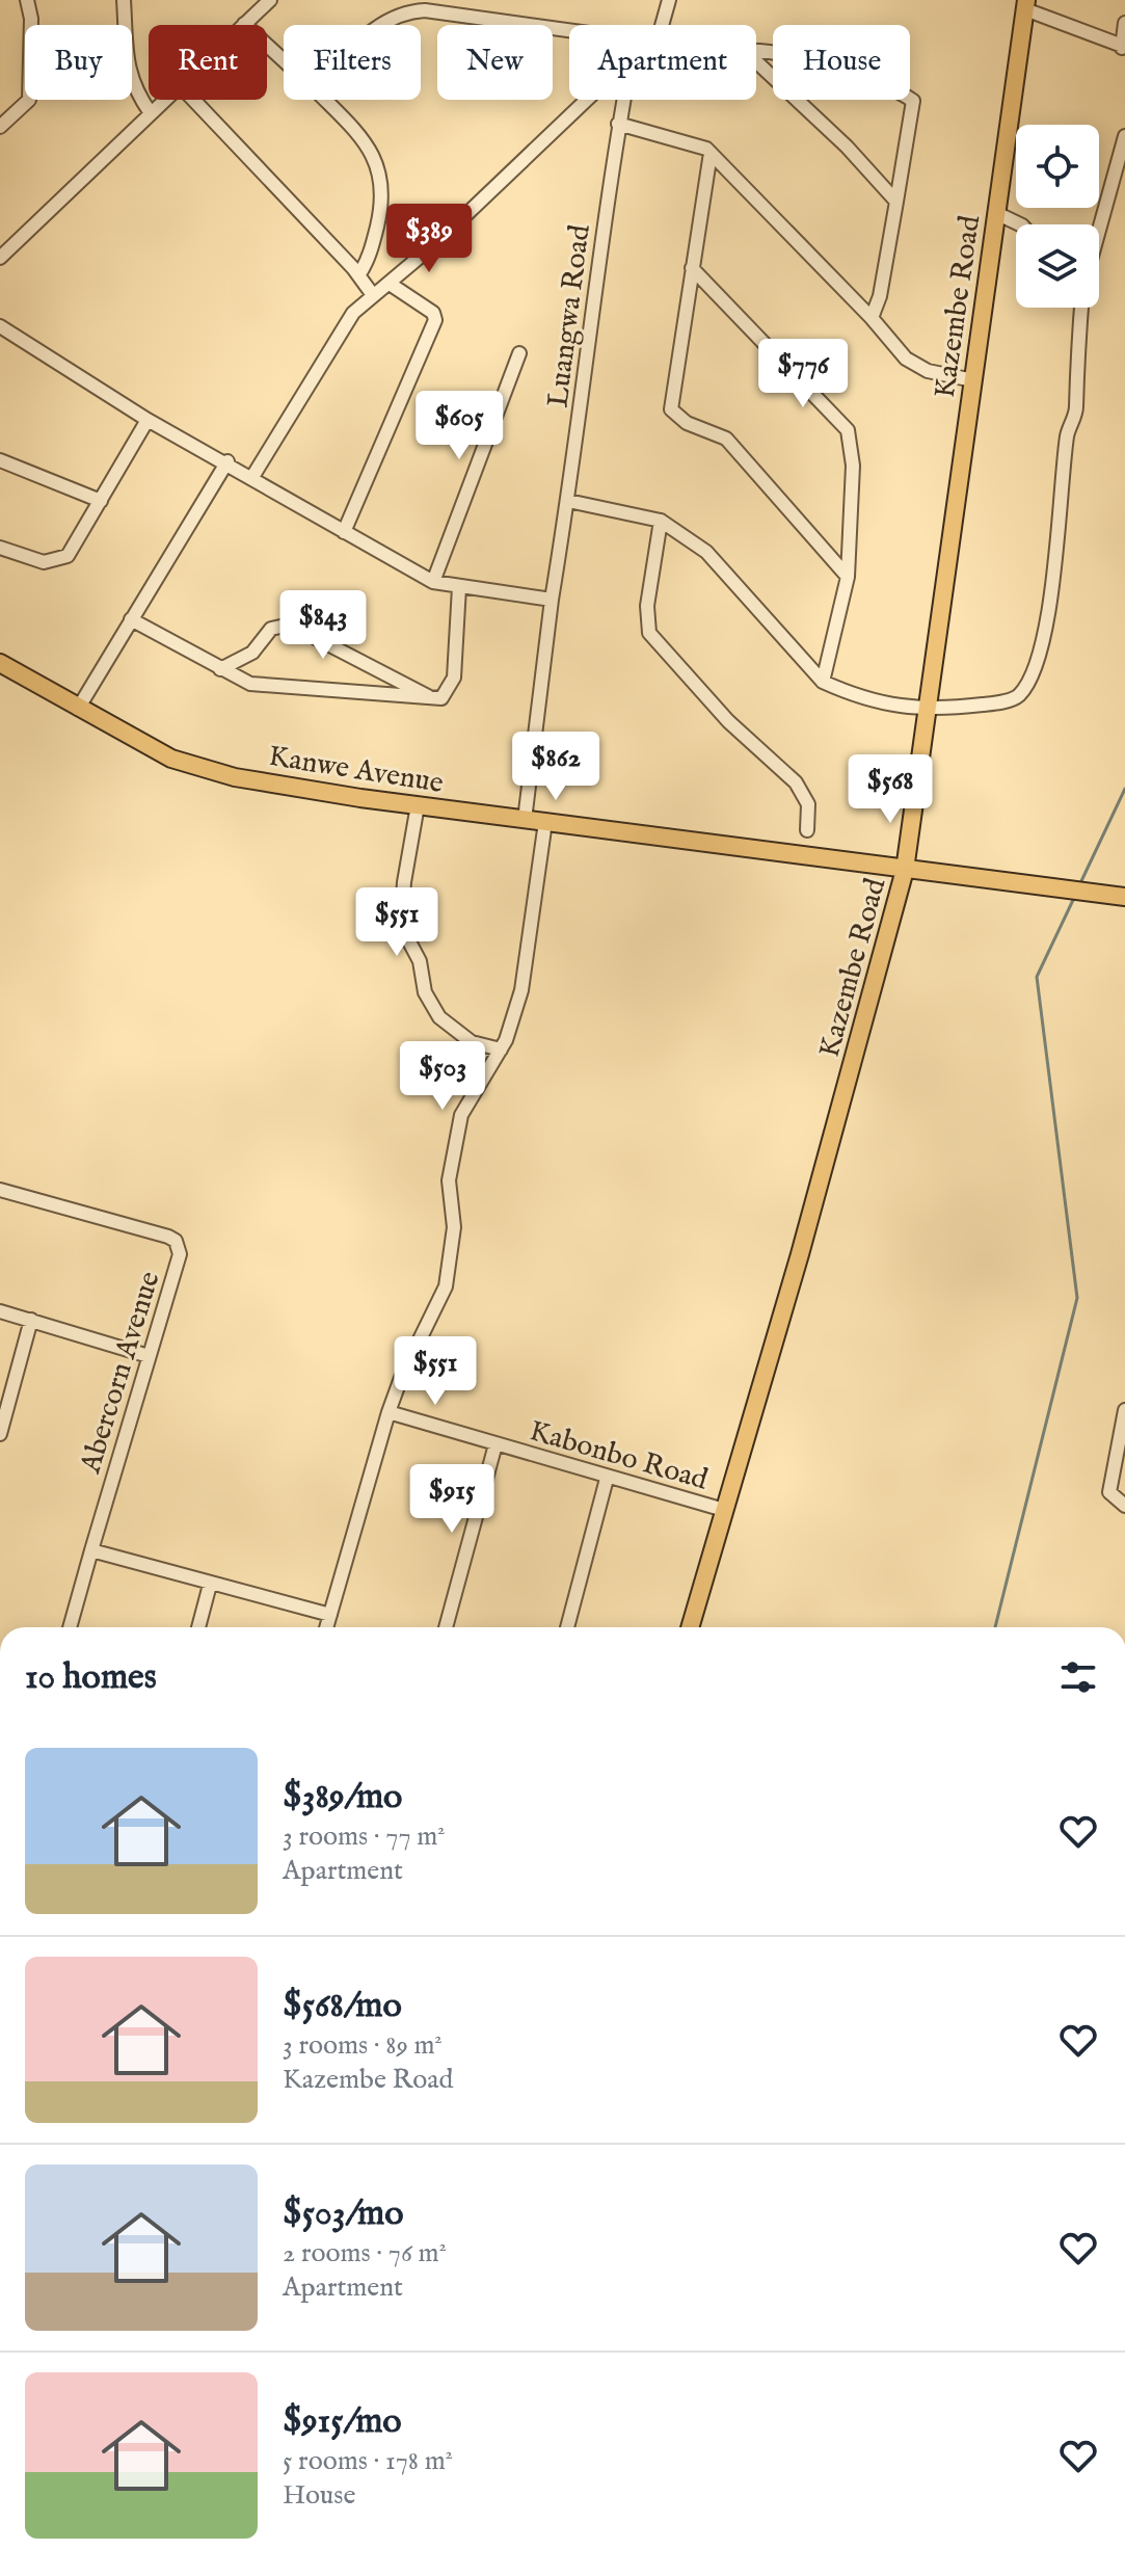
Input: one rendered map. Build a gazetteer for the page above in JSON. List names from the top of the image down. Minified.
{"streets":{"main road":["Kazembe Road","Kanwe Avenue"],"street":["Luangwa Road","Abercorn Avenue","Kabonbo Road"]},"crossings":[["Kazembe Road","Kanwe Avenue"],["Kazembe Road","Kabonbo Road"],["Luangwa Road","Kanwe Avenue"]],"page":{"chip":["Buy","Rent","Filters","New","Apartment","House"],"price":["$389","$776","$605","$843","$862","$568","$551","$503","$551","$915"],"heading":"10 homes","list":[{"name":"$389/mo","note":"3 rooms · 77 m² · Apartment"},{"name":"$568/mo","note":"3 rooms · 89 m² · Kazembe Road"},{"name":"$503/mo","note":"2 rooms · 76 m² · Apartment"},{"name":"$915/mo","note":"5 rooms · 178 m² · House"}]}}
